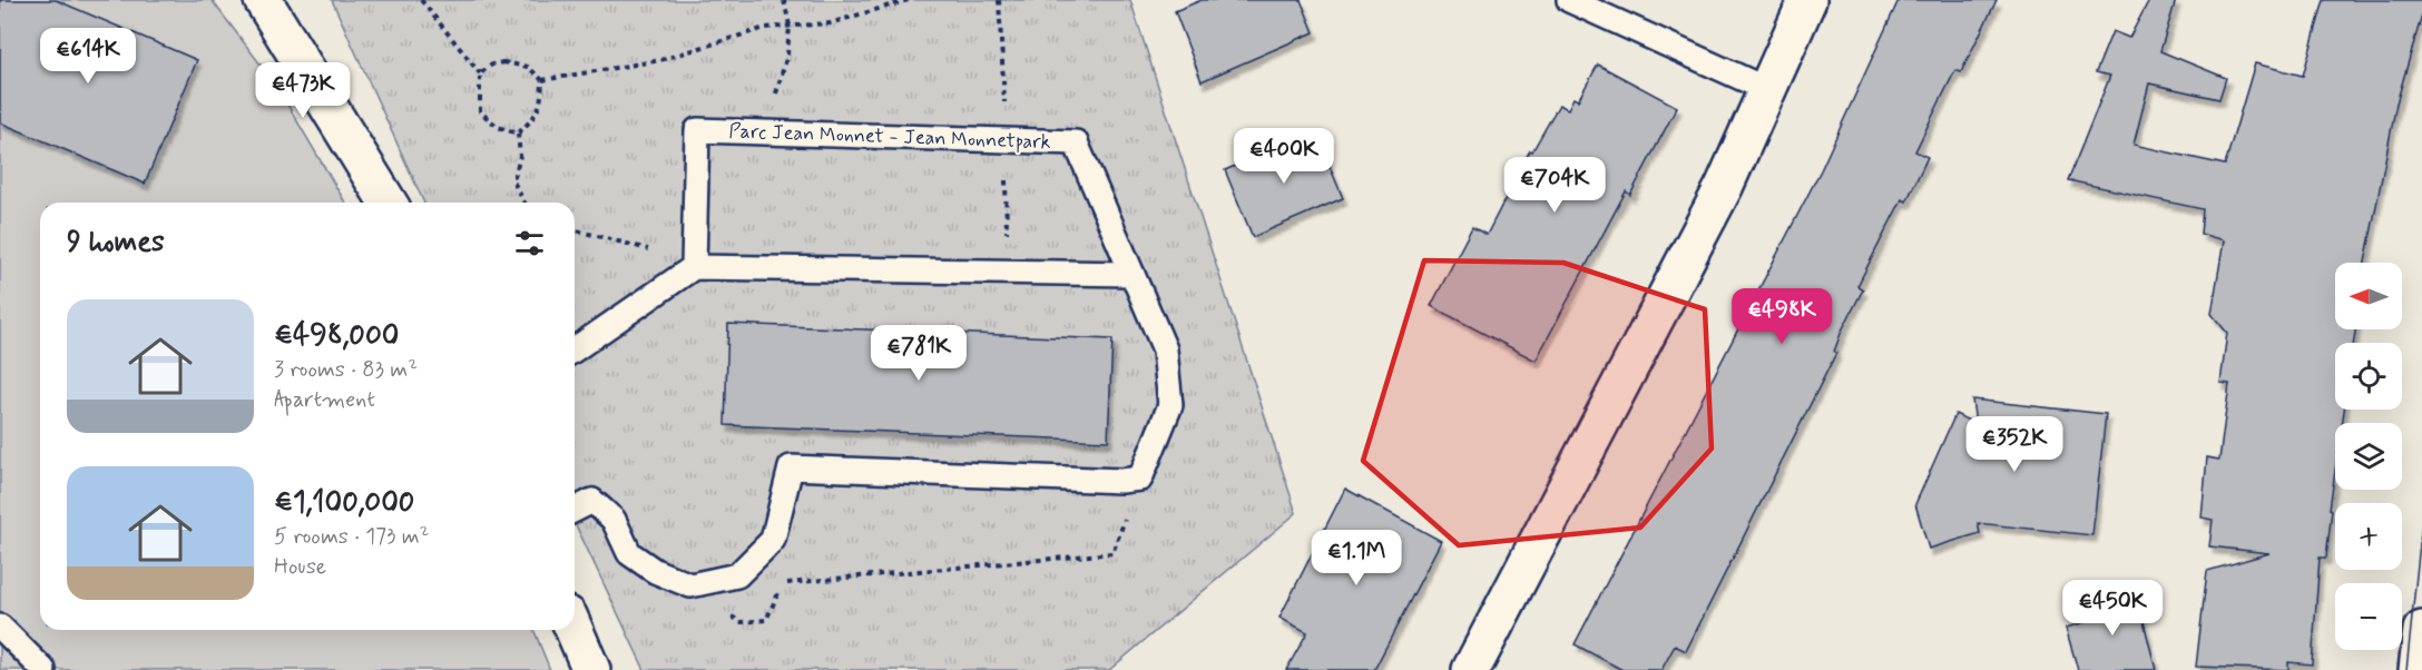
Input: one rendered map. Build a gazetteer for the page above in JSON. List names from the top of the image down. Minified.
{"streets":{"lane":["Parc Jean Monnet - Jean Monnetpark"]},"north":"left","page":{"price":["€614K","€473K","€400K","€704K","€498K","€781K","€352K","€1.1M","€450K"],"heading":"9 homes","map_buttons":["+","−"],"list":[{"name":"€498,000","note":"3 rooms · 83 m² · Apartment"},{"name":"€1,100,000","note":"5 rooms · 173 m² · House"}]}}
